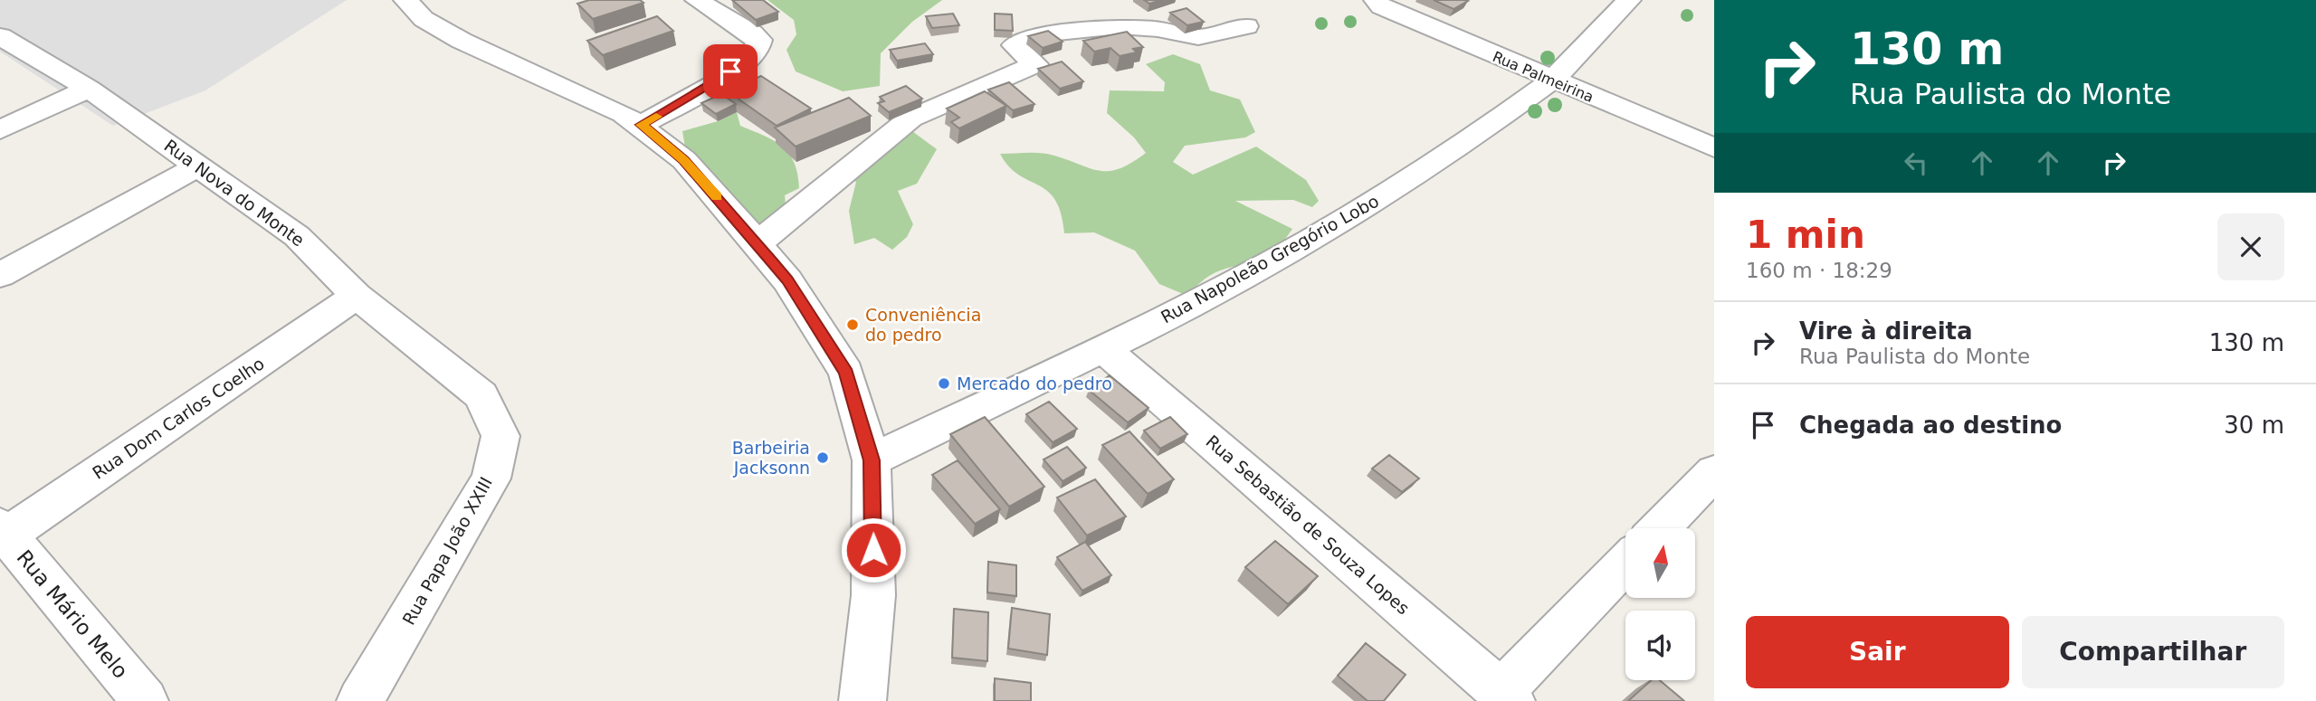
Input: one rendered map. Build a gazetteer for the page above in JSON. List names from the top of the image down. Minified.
{"streets":{"street":["Rua Palmeirina","Rua Nova do Monte","Rua Napoleão Gregório Lobo","Rua Dom Carlos Coelho","Rua Sebastião de Souza Lopes","Rua Papa João XXIII","Rua Mário Melo"]},"crossings":[["Rua Palmeirina","Rua Napoleão Gregório Lobo"],["Rua Nova do Monte","Rua Dom Carlos Coelho"],["Rua Nova do Monte","Rua Papa João XXIII"],["Rua Napoleão Gregório Lobo","Rua Sebastião de Souza Lopes"],["Rua Dom Carlos Coelho","Rua Mário Melo"]],"places":["Conveniência do pedro","Mercado do pedro","Barbeiria Jacksonn"],"north":"top","page":{"turn":["130 m","Rua Paulista do Monte"],"heading":["1 min","160 m · 18:29"],"list":[{"name":"Vire à direita","note":"Rua Paulista do Monte","value":"130 m"},{"name":"Chegada ao destino","value":"30 m"}],"buttons":["Sair","Compartilhar"]}}
